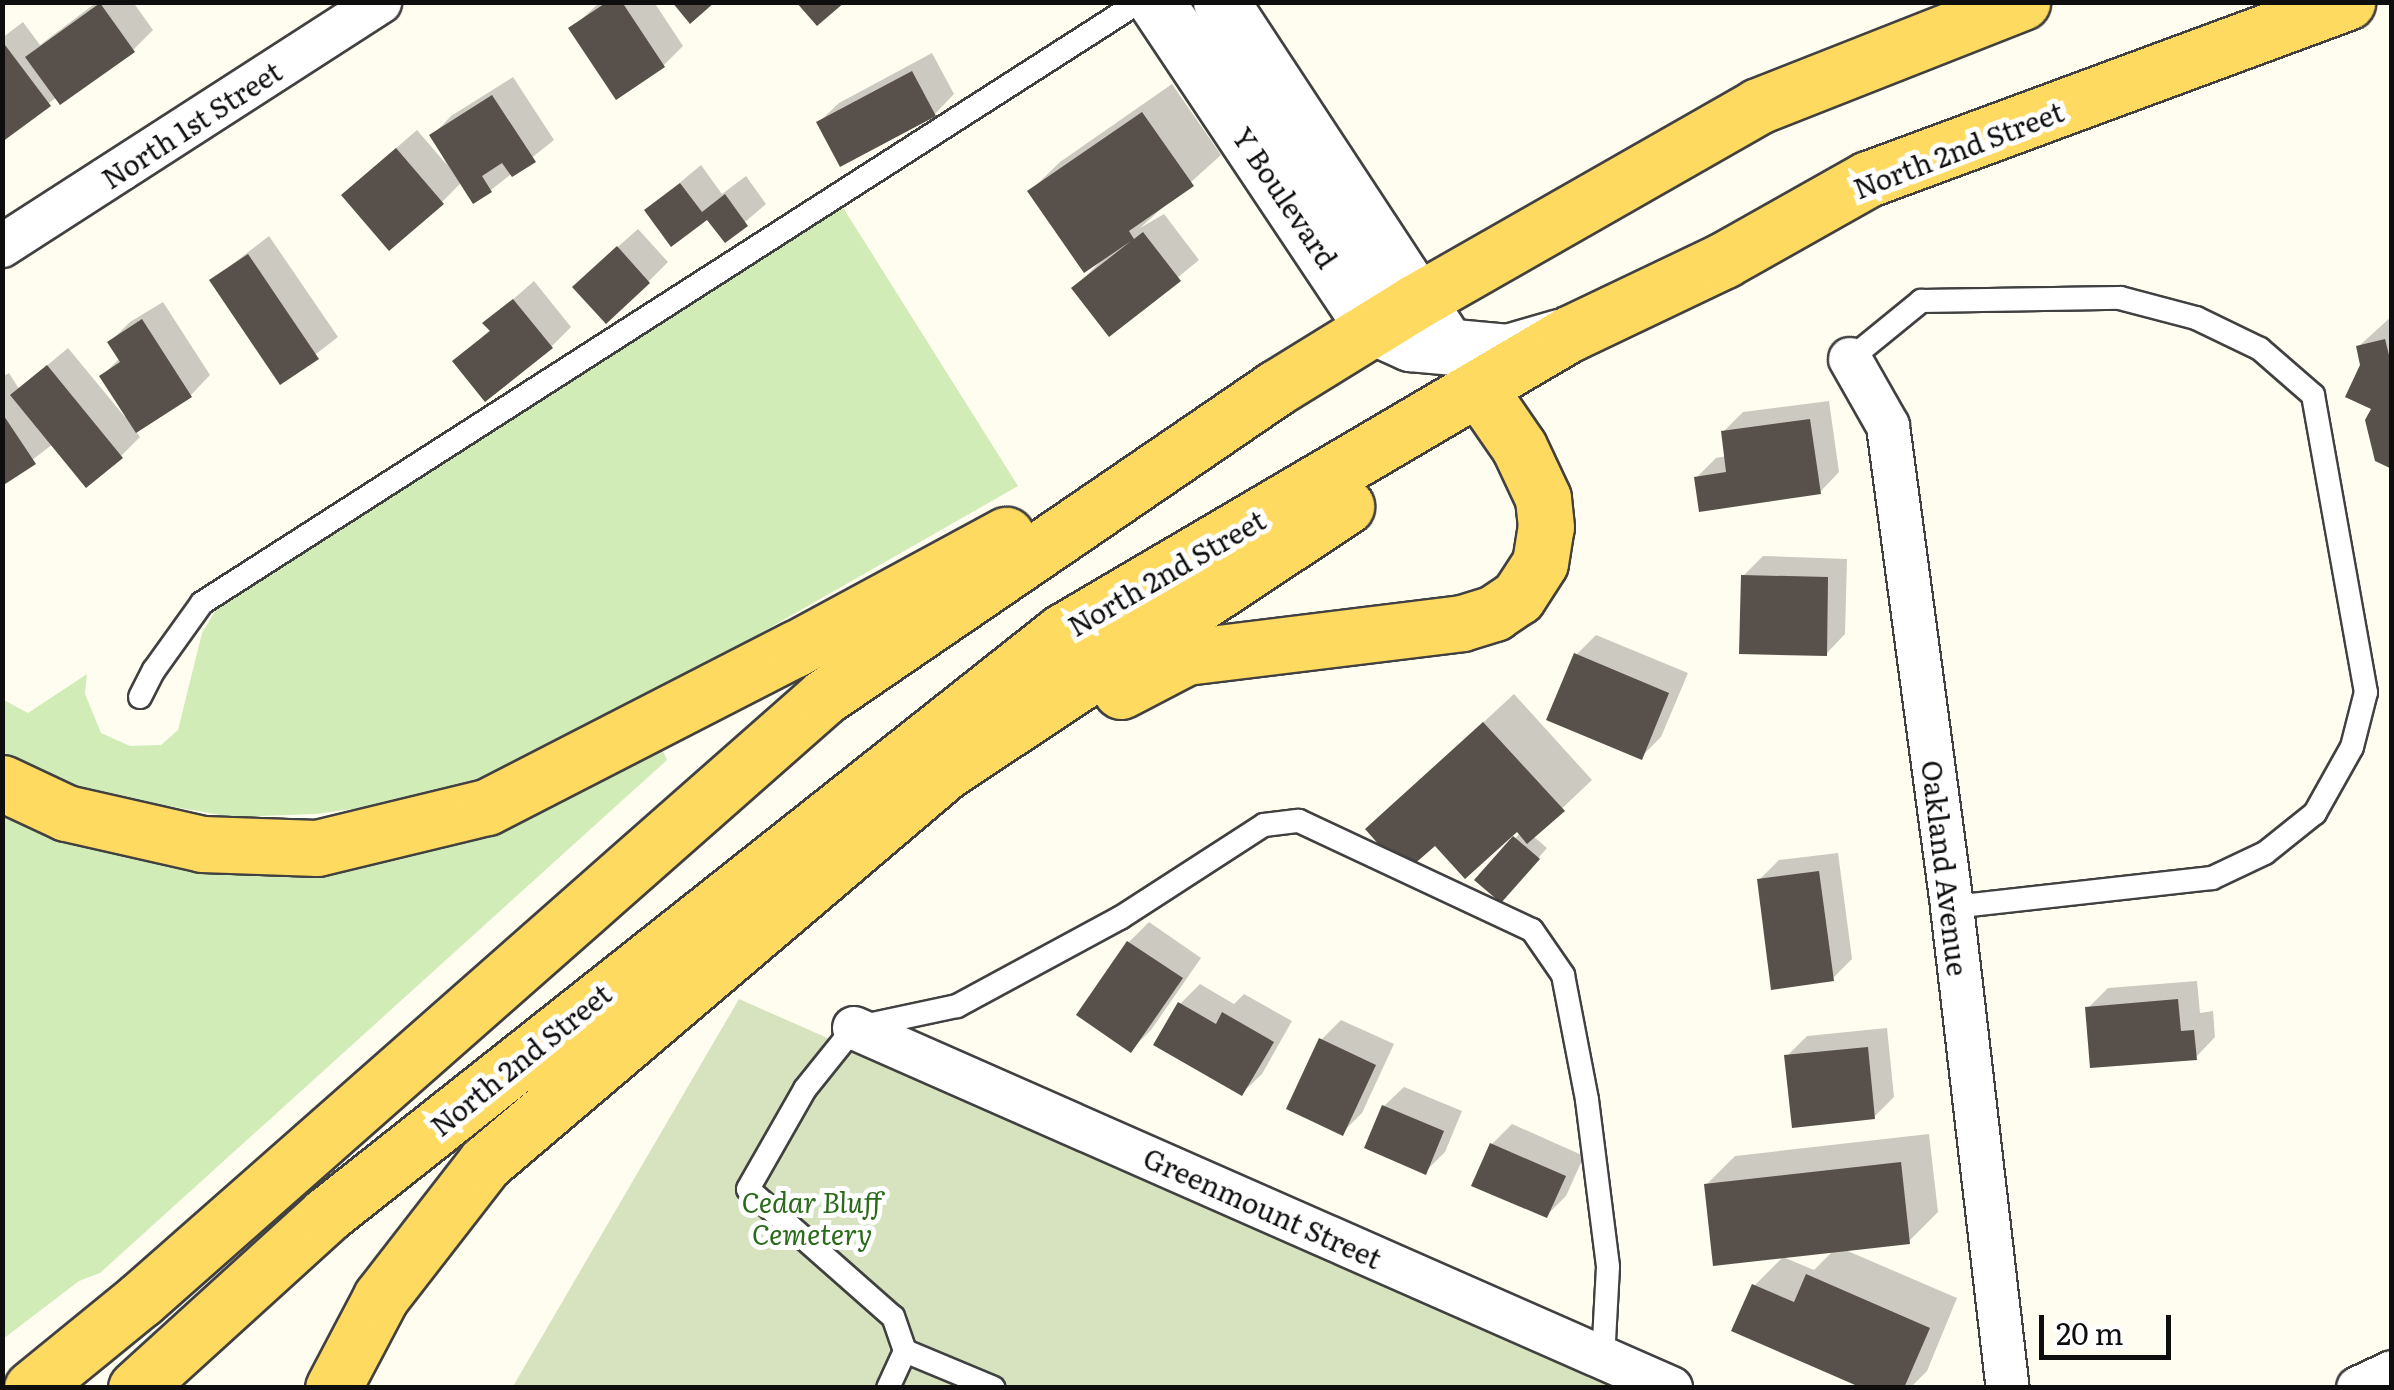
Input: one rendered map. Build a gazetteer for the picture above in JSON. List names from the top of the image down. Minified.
{"streets":{"main road":["North 2nd Street"],"street":["North 1st Street","Y Boulevard","Oakland Avenue","Greenmount Street"]},"crossings":[["North 2nd Street","Y Boulevard"]],"parks":["Cedar Bluff Cemetery"],"scale_bar":"20 m"}
